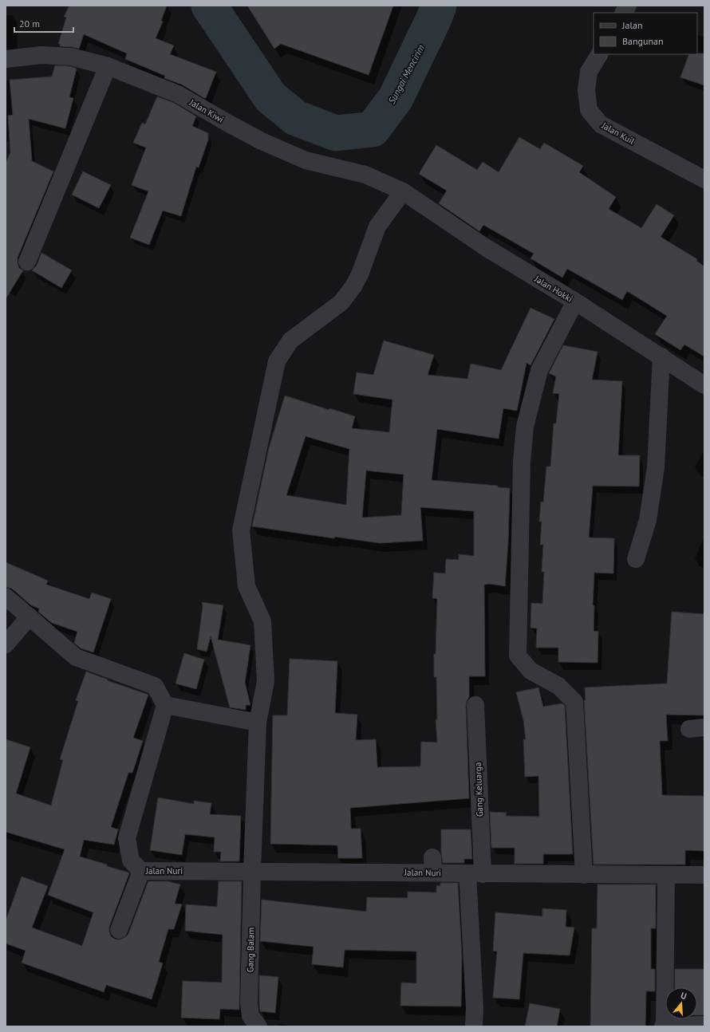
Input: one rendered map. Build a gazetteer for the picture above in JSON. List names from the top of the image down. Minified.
{"streets":{"street":["Jalan Kiwi","Jalan Kuil","Jalan Hokki","Gang Keluarga","Jalan Nuri","Gang Balam"]},"crossings":[["Jalan Kiwi","Jalan Hokki"],["Jalan Kiwi","Gang Balam"],["Jalan Hokki","Gang Balam"],["Gang Keluarga","Jalan Nuri"],["Jalan Nuri","Gang Balam"]],"water":["Sungai Mencirim"],"legend":["Jalan","Bangunan"],"scale_bar":"20 m","north":"top"}
